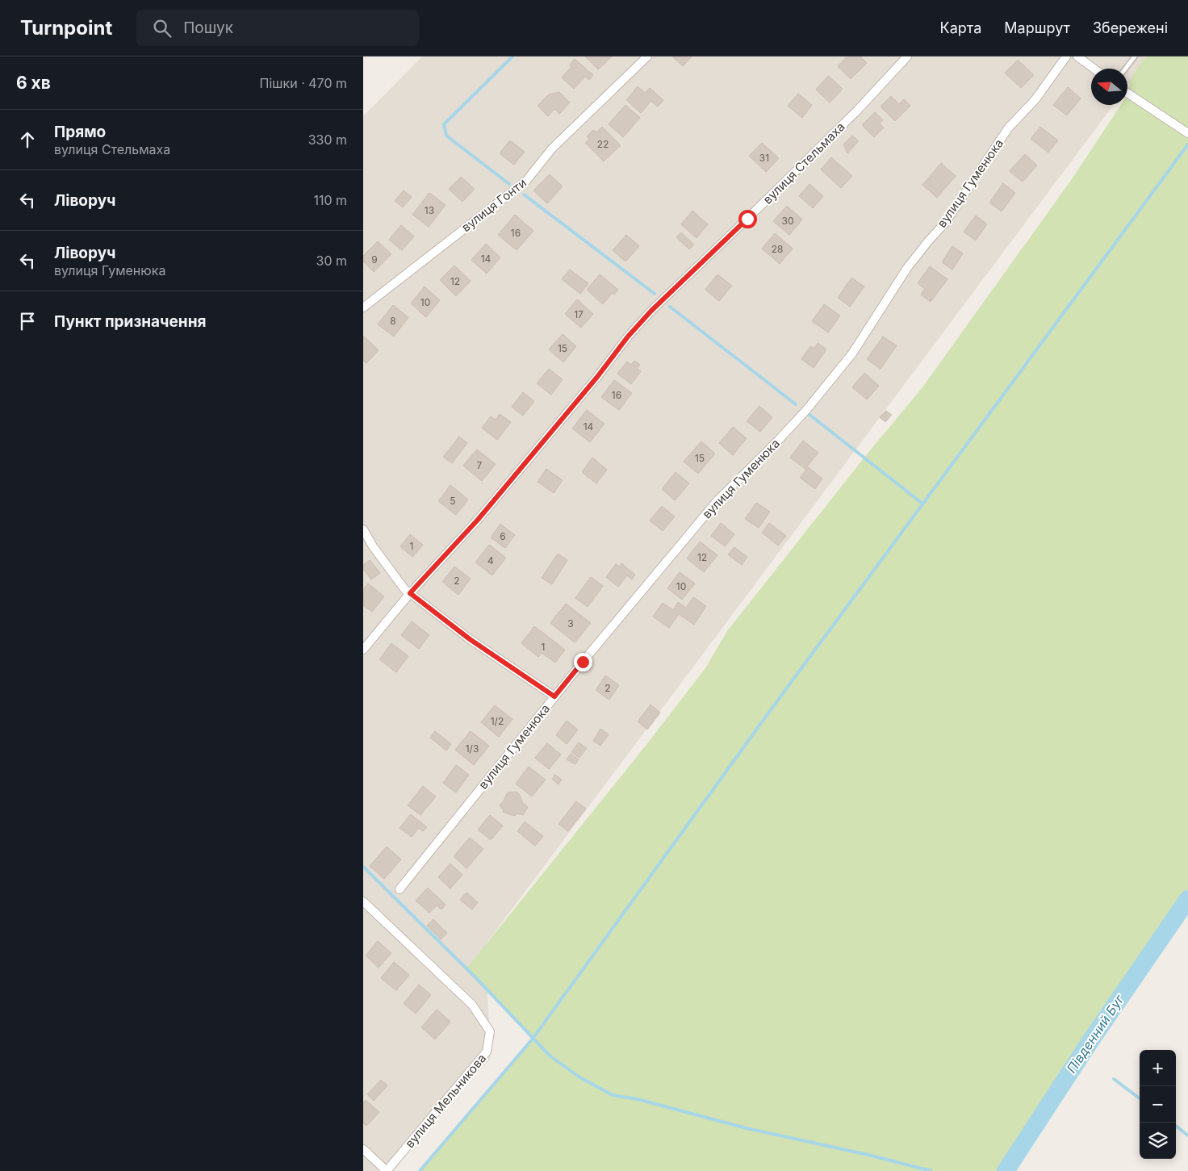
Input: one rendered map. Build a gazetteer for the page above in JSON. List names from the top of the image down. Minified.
{"streets":{"street":["вулиця Стельмаха","вулиця Гуменюка","вулиця Гонти","вулиця Мельникова"]},"water":["Південний Буг"],"house_numbers":["22","31","13","30","16","28","14","9","12","10","17","8","15","16","14","15","7","5","6","1","12","4","2","10","3","1","2","1/2","1/3"],"north":"left","page":{"header":"Turnpoint","search":"Пошук","nav":["Карта","Маршрут","Збережені"],"heading":["6 хв","Пішки · 470 m"],"list":[["Прямо","вулиця Стельмаха","330 m"],["Ліворуч","110 m"],["Ліворуч","вулиця Гуменюка","30 m"],"Пункт призначення"],"map_buttons":["+","−"]}}
